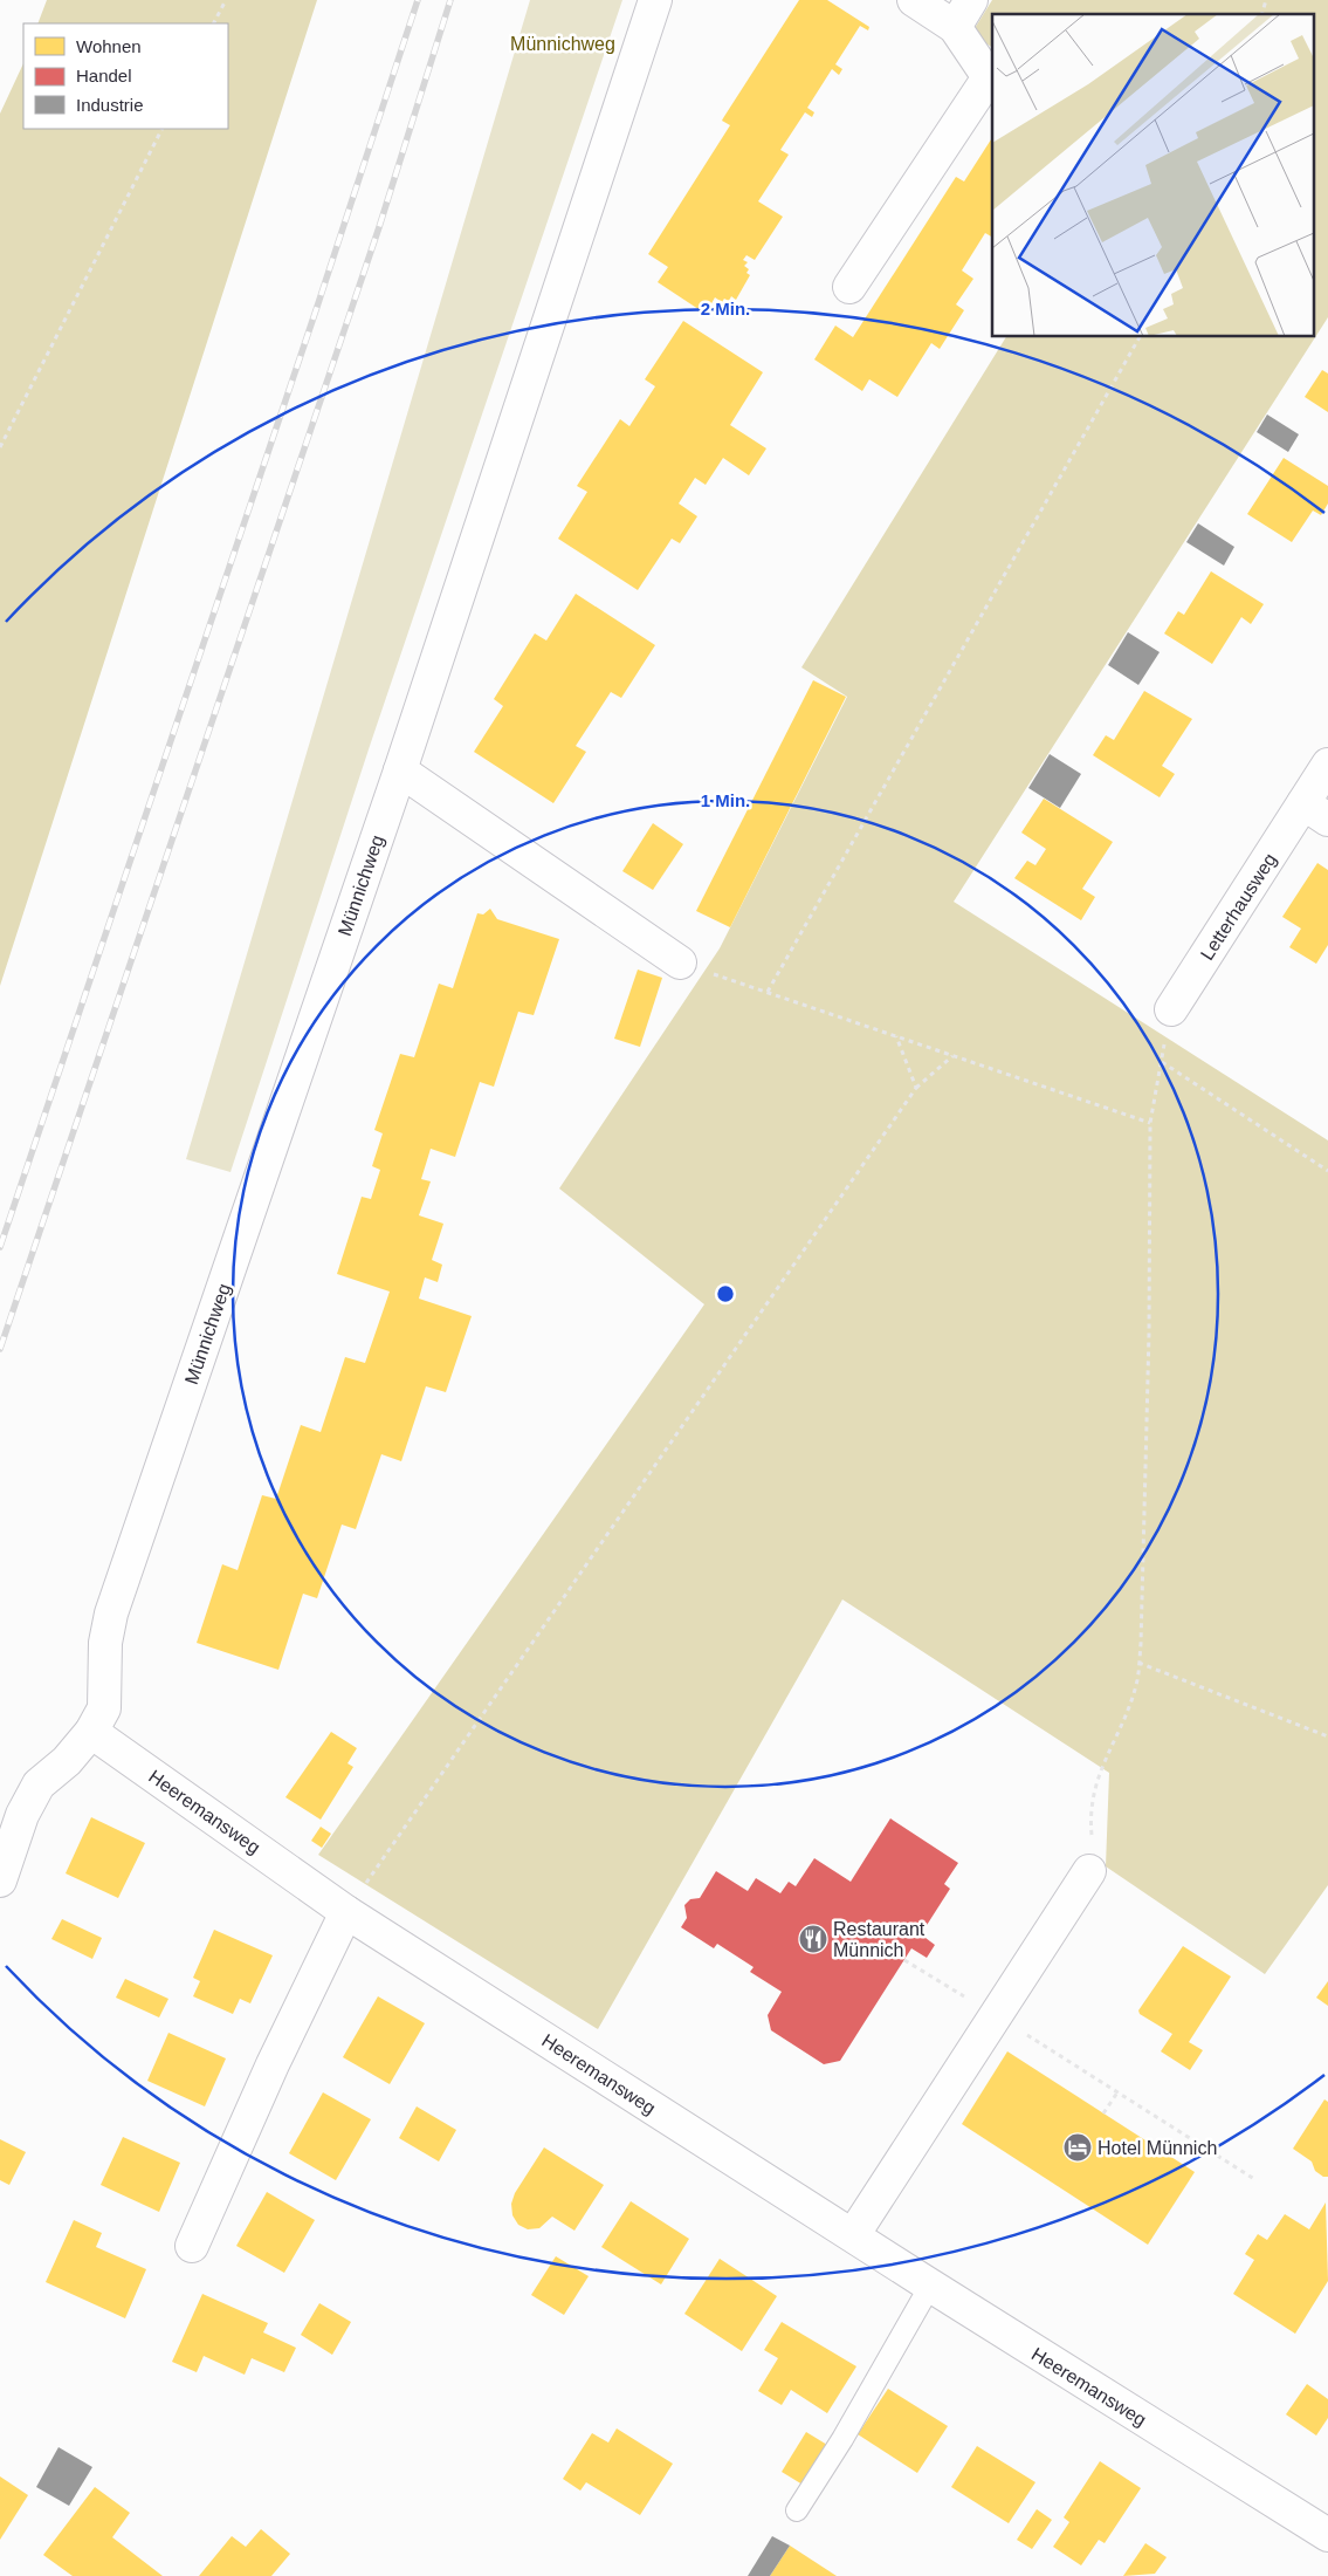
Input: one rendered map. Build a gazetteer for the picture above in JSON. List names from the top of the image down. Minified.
{"streets":{"street":["Münnichweg","Letterhausweg","Heeremansweg"]},"crossings":[["Münnichweg","Heeremansweg"]],"parks":["Münnichweg"],"places":{"restaurant":["Restaurant Münnich"],"hotel":["Hotel Münnich"]},"legend":["Wohnen","Handel","Industrie"],"rings":["2 Min.","1 Min."]}
